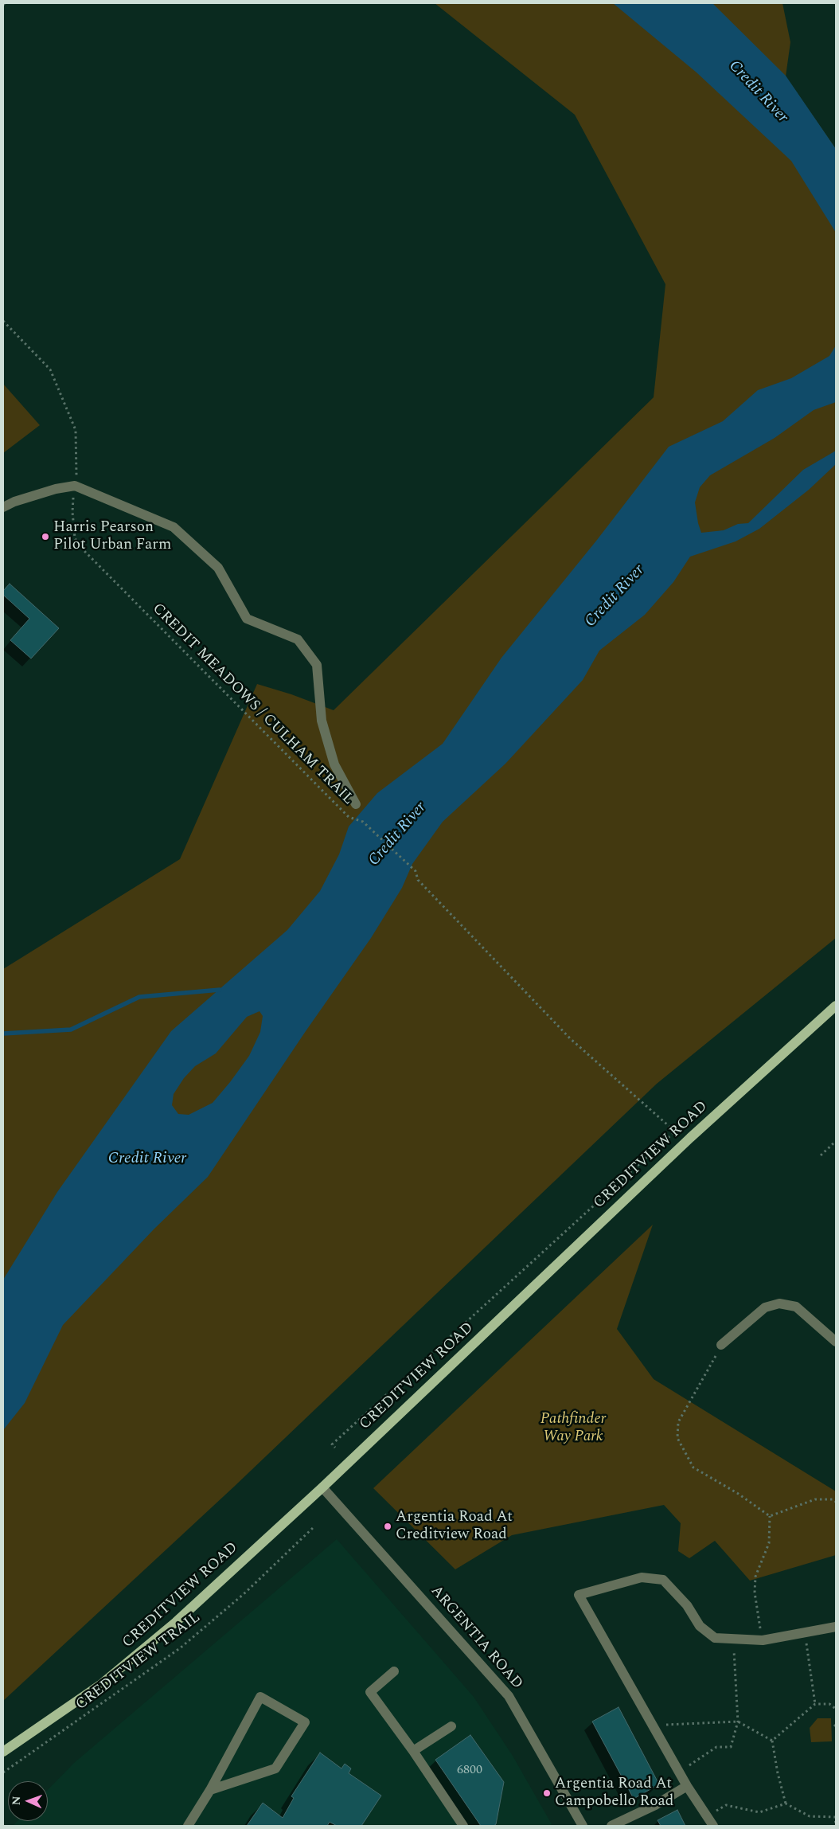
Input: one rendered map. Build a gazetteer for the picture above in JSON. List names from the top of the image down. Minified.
{"streets":{"main road":["CREDITVIEW ROAD"],"street":["ARGENTIA ROAD"],"path":["CREDIT MEADOWS / CULHAM TRAIL","CREDITVIEW TRAIL"]},"crossings":[["CREDITVIEW ROAD","ARGENTIA ROAD"]],"water":["Credit River"],"parks":["Pathfinder Way Park"],"places":["Harris Pearson Pilot Urban Farm","Argentia Road At Creditview Road","Argentia Road At Campobello Road"],"house_numbers":["6800"],"north":"left"}
